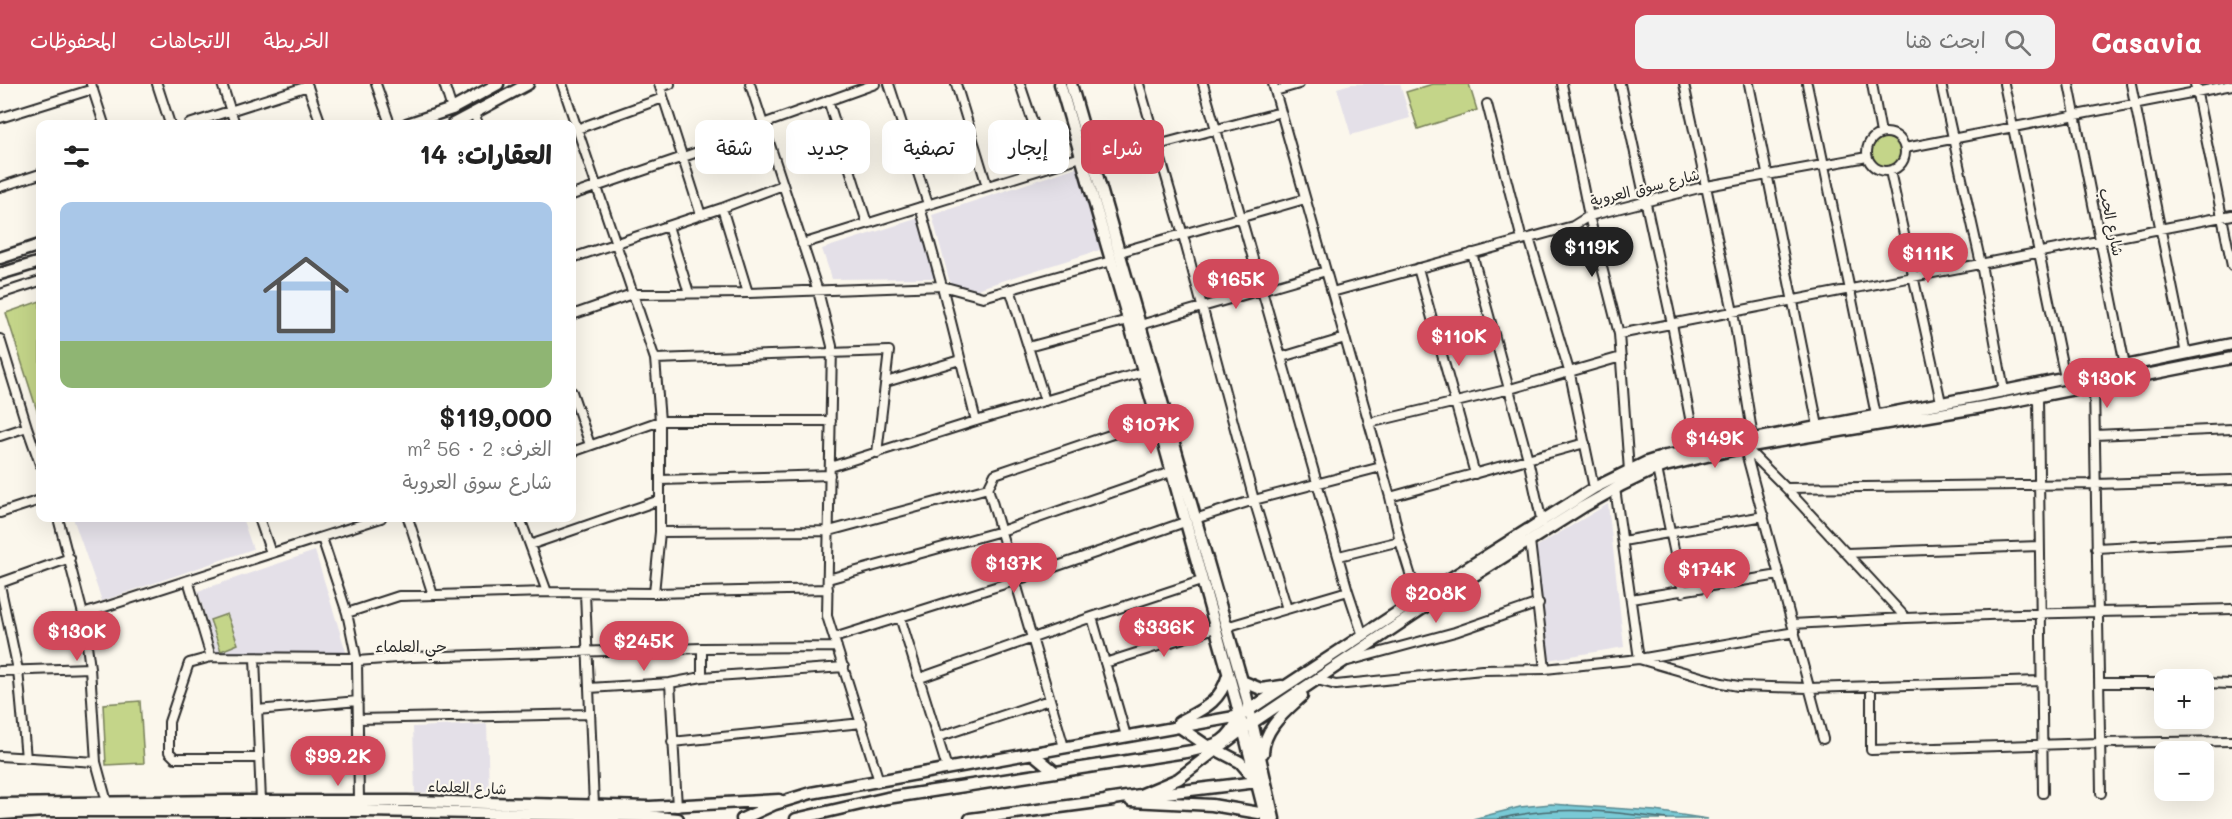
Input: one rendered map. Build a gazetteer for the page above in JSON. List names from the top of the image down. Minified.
{"streets":{"street":["شارع سوق العروبة","شارع الحب","شارع العلماء"]},"districts":["حي العلماء"],"page":{"header":"Casavia","search":"ابحث هنا","nav":["الخريطة","الاتجاهات","المحفوظات"],"chip":["شراء","إيجار","تصفية","جديد","شقة"],"heading":"العقارات: 14","list":[{"name":"$119,000","note":"الغرف: 2 · 56 m² · شارع سوق العروبة"}],"price":["$119K","$111K","$165K","$110K","$130K","$107K","$149K","$137K","$174K","$208K","$336K","$130K","$245K","$99.2K"],"map_buttons":["+","−"]}}
